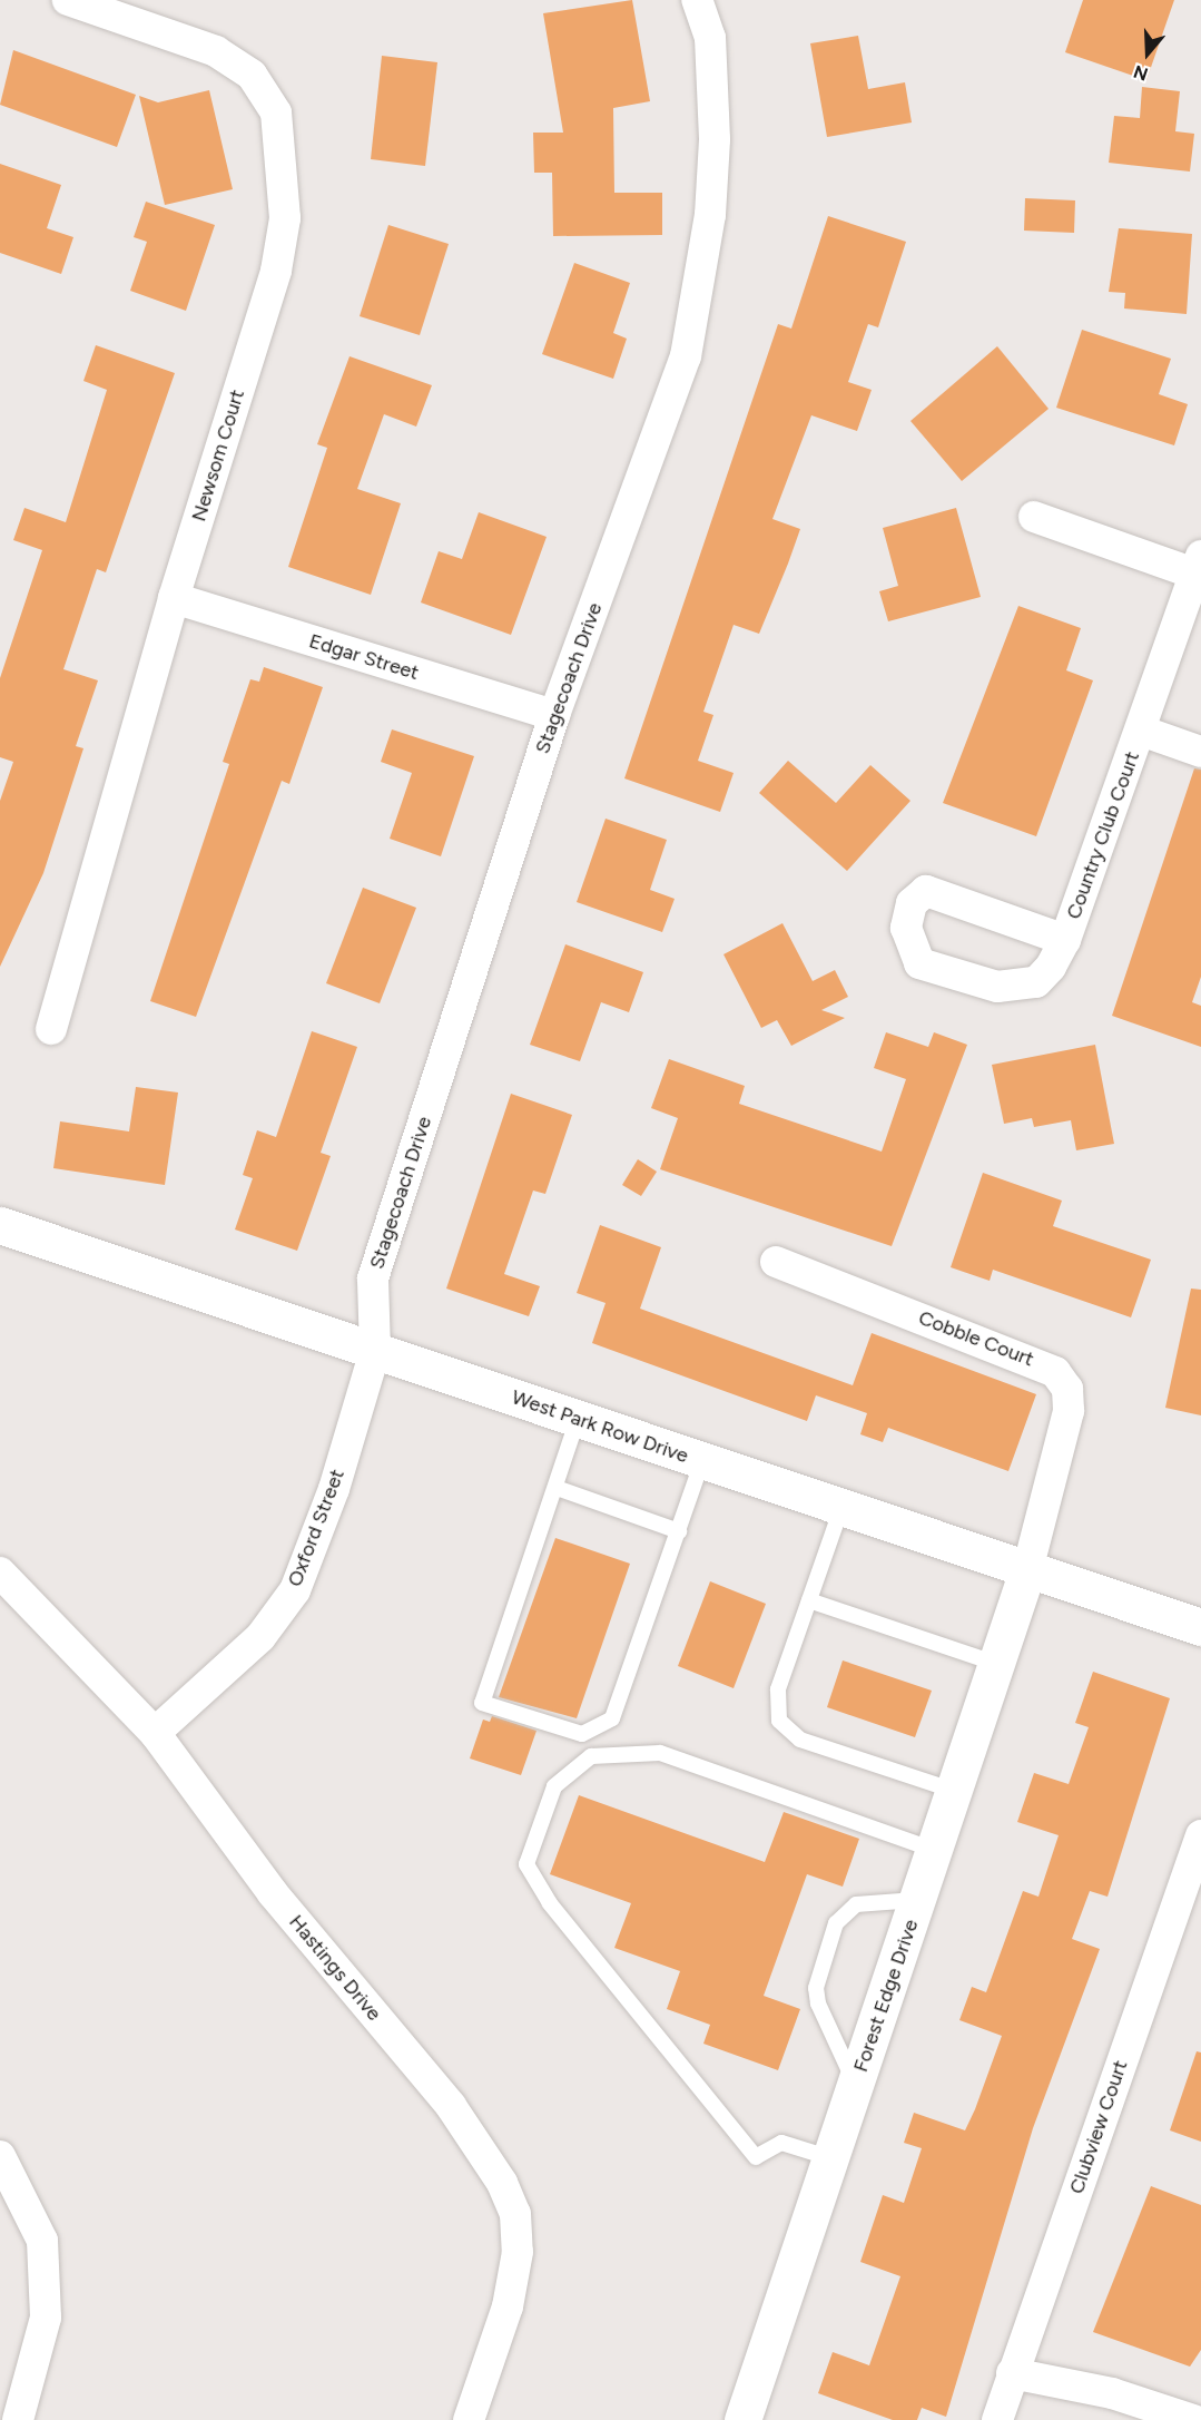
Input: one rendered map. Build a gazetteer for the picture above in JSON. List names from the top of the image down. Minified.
{"streets":{"main road":["West Park Row Drive","Forest Edge Drive"],"street":["Newsom Court","Edgar Street","Stagecoach Drive","Country Club Court","Cobble Court","Oxford Street","Hastings Drive","Clubview Court"]},"crossings":[["Newsom Court","Edgar Street"],["Edgar Street","Stagecoach Drive"],["Stagecoach Drive","West Park Row Drive"],["Stagecoach Drive","Oxford Street"],["Cobble Court","West Park Row Drive"],["Cobble Court","Forest Edge Drive"],["West Park Row Drive","Oxford Street"],["West Park Row Drive","Forest Edge Drive"],["Oxford Street","Hastings Drive"]],"north":"bottom"}
